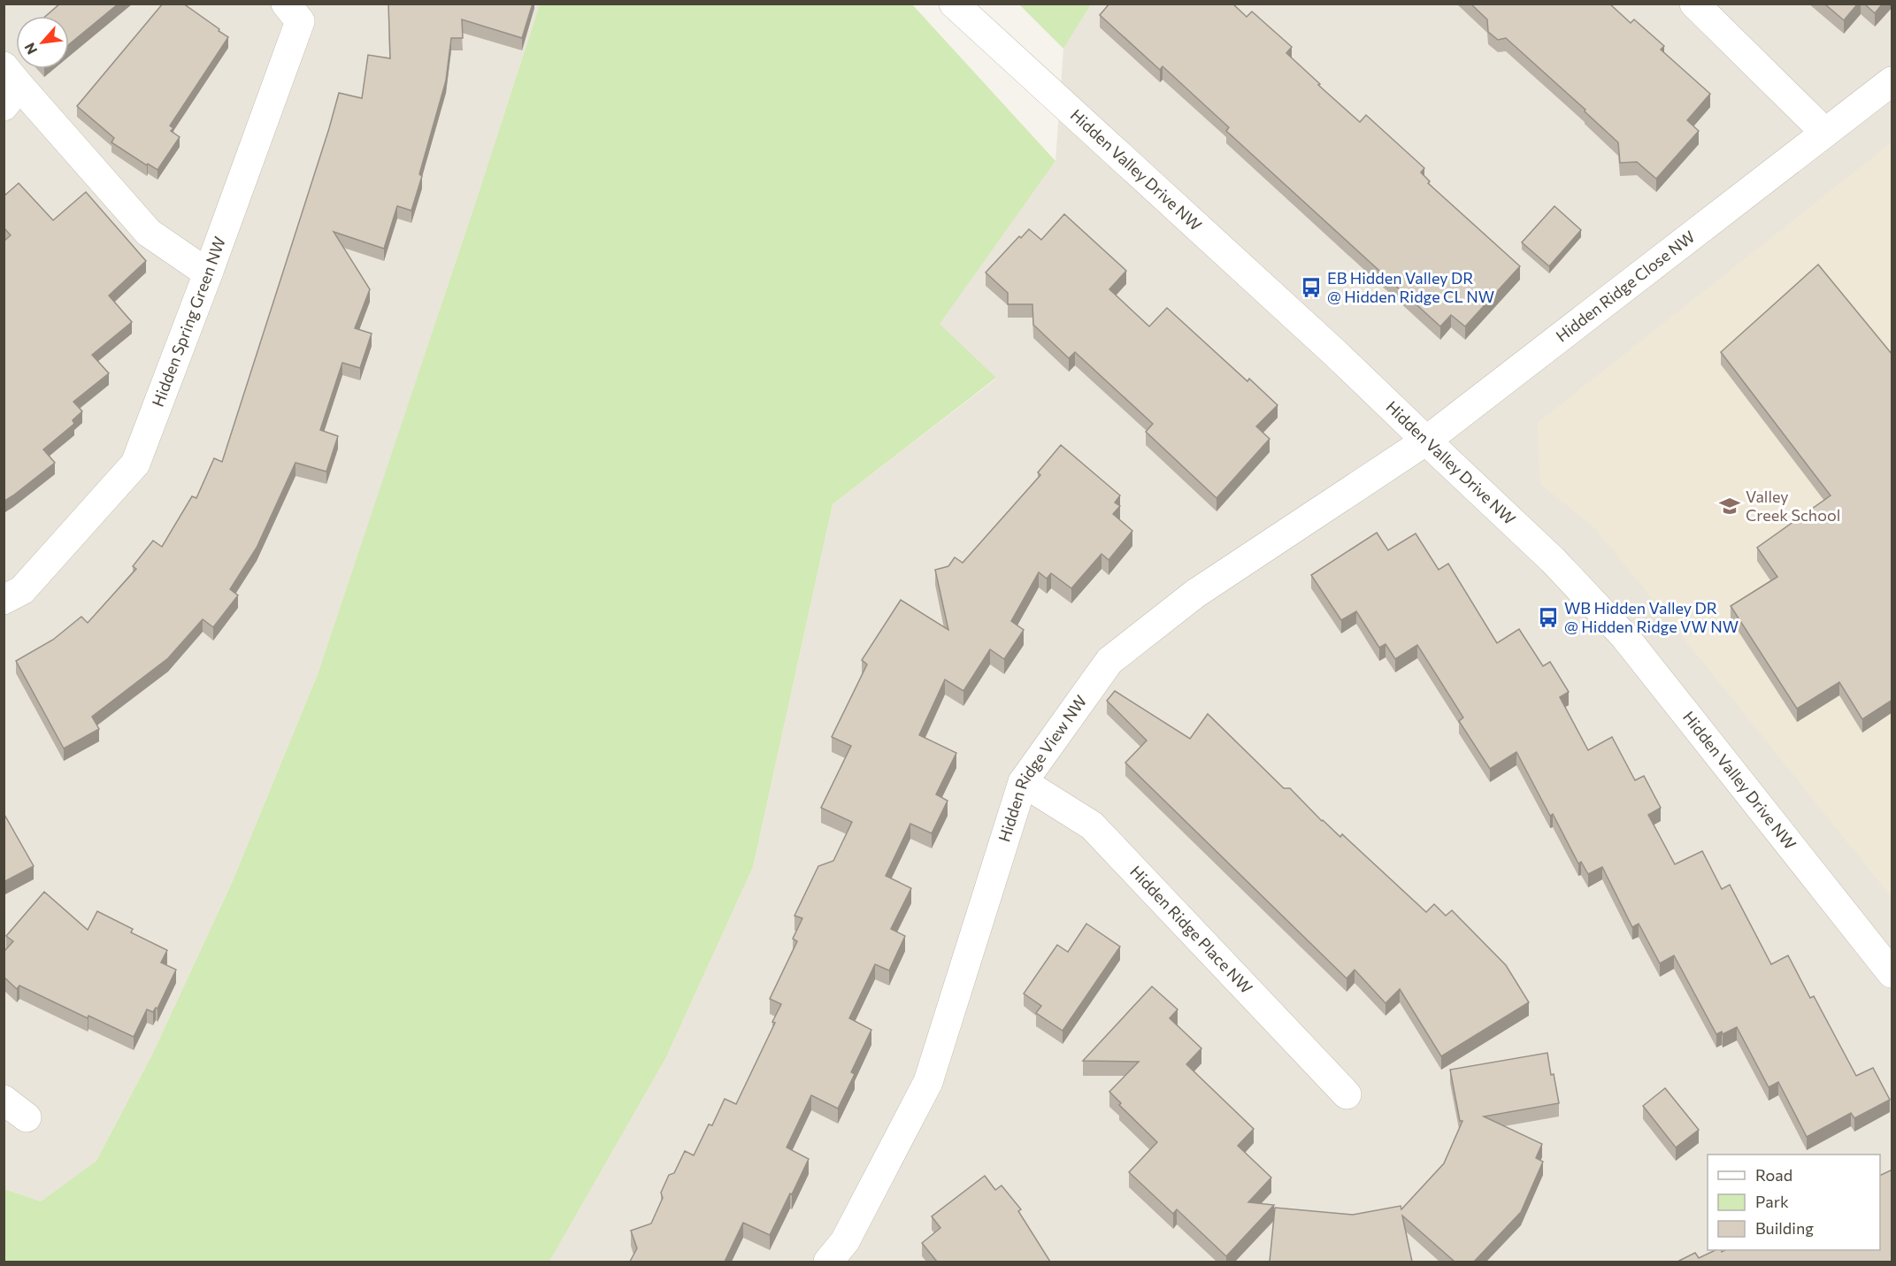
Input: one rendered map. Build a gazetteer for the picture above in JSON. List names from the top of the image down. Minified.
{"streets":{"street":["Hidden Valley Drive NW","Hidden Ridge Close NW","Hidden Spring Green NW","Hidden Ridge View NW","Hidden Ridge Place NW"]},"crossings":[["Hidden Valley Drive NW","Hidden Ridge Close NW"],["Hidden Valley Drive NW","Hidden Ridge View NW"],["Hidden Ridge Close NW","Hidden Ridge View NW"],["Hidden Ridge View NW","Hidden Ridge Place NW"]],"places":{"bus stop":["EB Hidden Valley DR @ Hidden Ridge CL NW","WB Hidden Valley DR @ Hidden Ridge VW NW"],"school or university":["Valley Creek School"]},"legend":["Road","Park","Building"],"north":"bottom left"}
